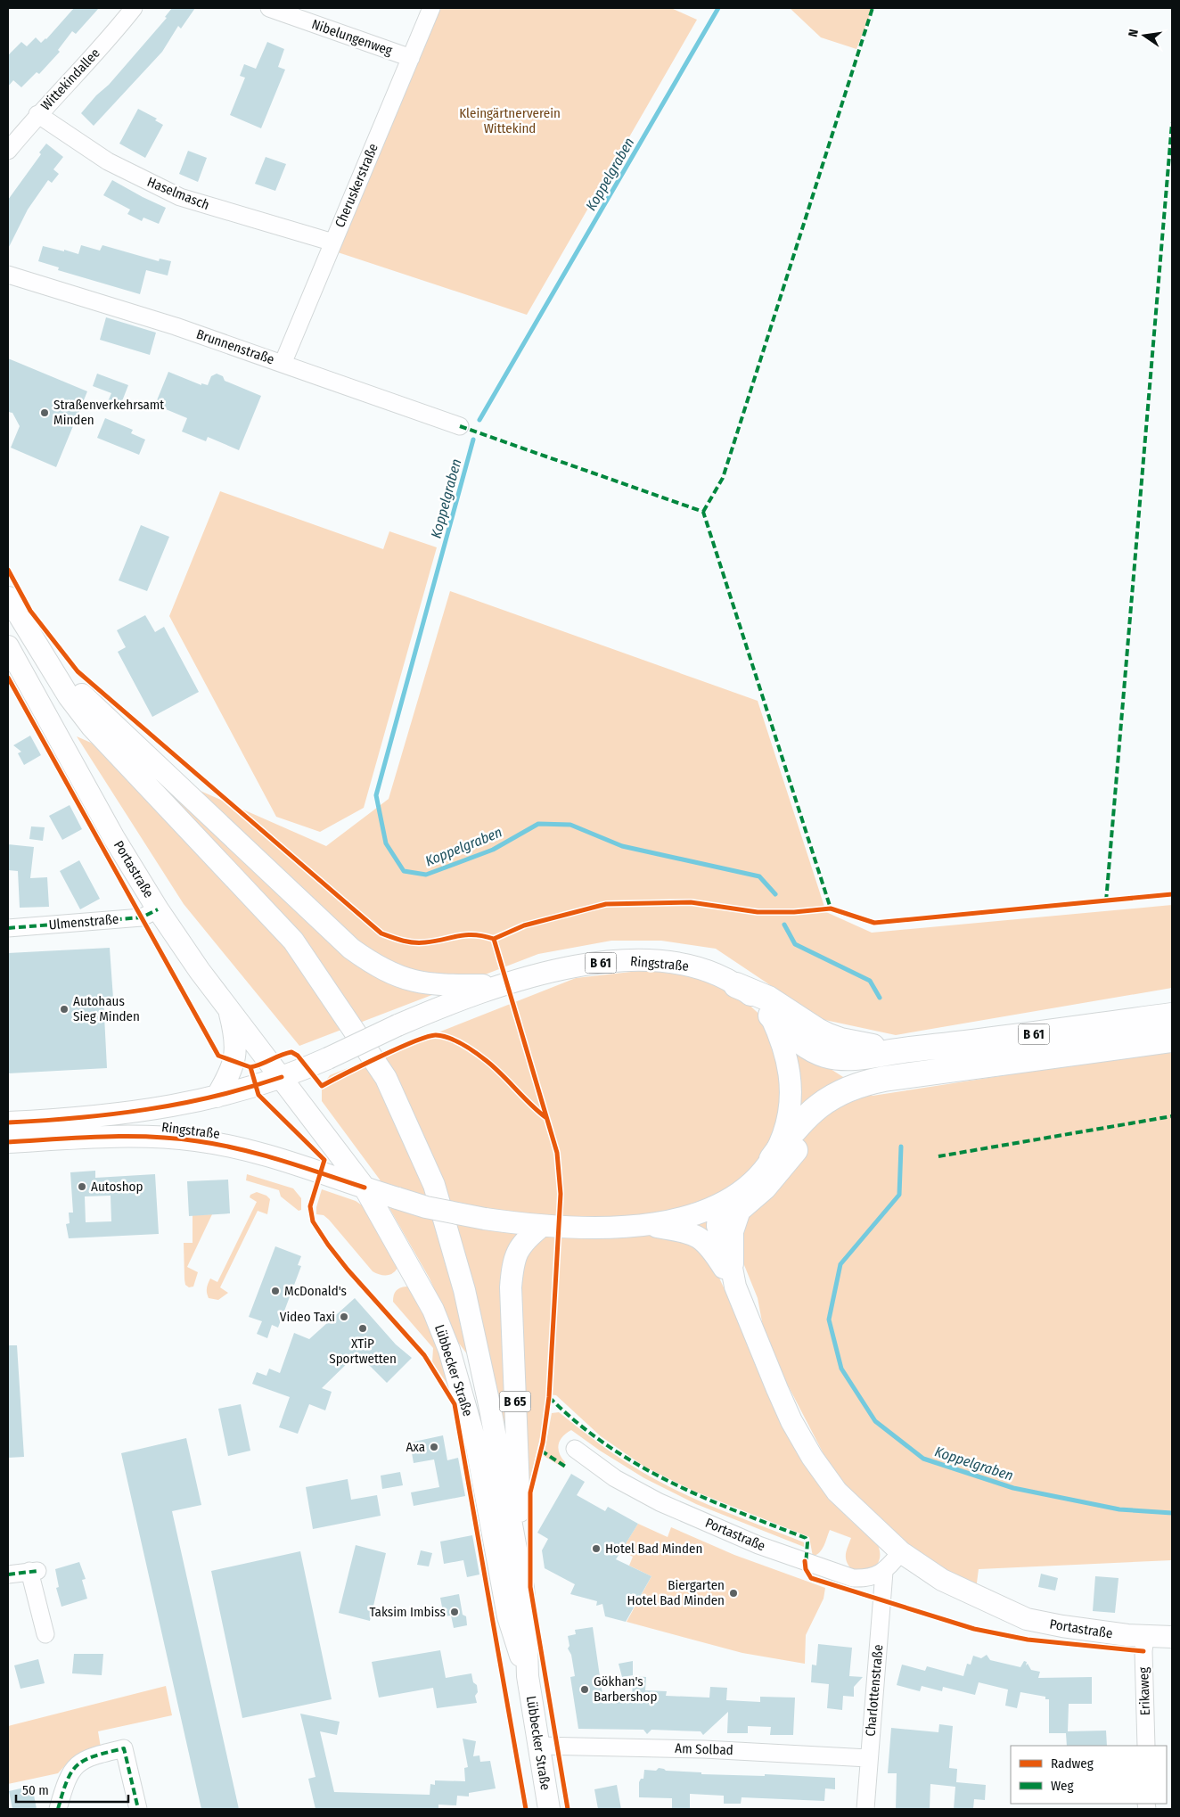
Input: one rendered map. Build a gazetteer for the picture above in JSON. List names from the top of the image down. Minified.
{"streets":{"highway":["B 61"],"main road":["Portastraße","Ringstraße","Lübbecker Straße","B 65"],"street":["Nibelungenweg","Wittekindallee","Cheruskerstraße","Haselmasch","Brunnenstraße","Ulmenstraße","Charlottenstraße","Erikaweg","Am Solbad"]},"crossings":[["Nibelungenweg","Cheruskerstraße"],["Wittekindallee","Haselmasch"],["Cheruskerstraße","Haselmasch"],["Cheruskerstraße","Brunnenstraße"],["Portastraße","Ulmenstraße"],["Portastraße","B 61"],["Portastraße","Ringstraße"],["Portastraße","Lübbecker Straße"],["Portastraße","Charlottenstraße"],["Portastraße","Erikaweg"],["B 61","Ringstraße"],["B 61","Lübbecker Straße"],["B 61","B 65"],["Ringstraße","Lübbecker Straße"],["Lübbecker Straße","B 65"],["Lübbecker Straße","Am Solbad"],["Charlottenstraße","Am Solbad"]],"water":["Koppelgraben"],"parks":["Kleingärtnerverein Wittekind"],"places":["Straßenverkehrsamt Minden","Autohaus Sieg Minden","Autoshop","McDonald's","Video Taxi","XTiP Sportwetten","Axa","Hotel Bad Minden","Biergarten Hotel Bad Minden","Taksim Imbiss","Gökhan's Barbershop"],"legend":["Radweg","Weg"],"scale_bar":"50 m","north":"left"}
